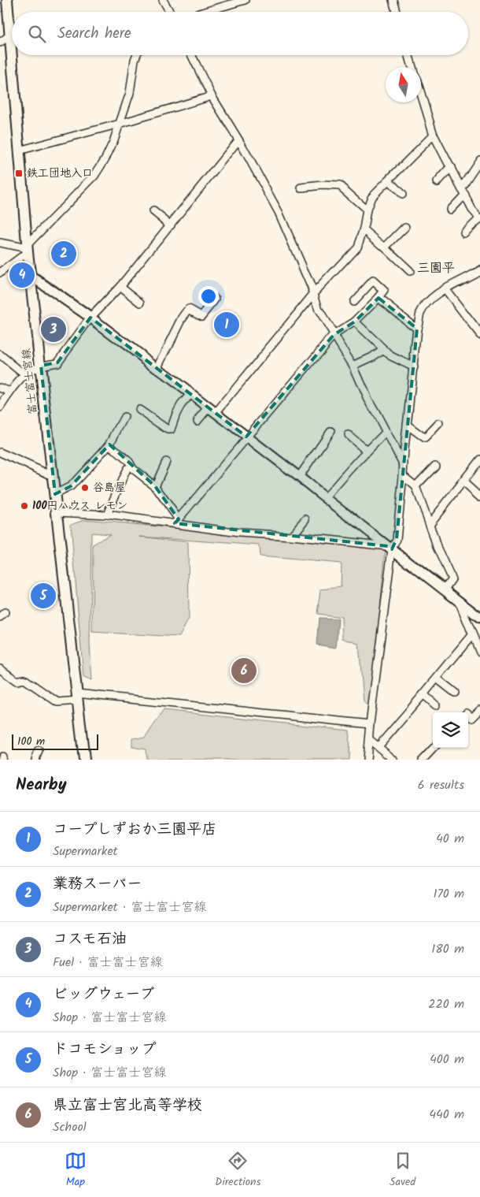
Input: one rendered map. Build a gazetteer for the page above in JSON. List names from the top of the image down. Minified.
{"streets":{"main road":["富士富士宮線"]},"districts":["三園平"],"places":{"transit":["鉄工団地入口"],"other":["谷島屋","100円ハウス レモン"]},"scale_bar":"100 m","north":"top","page":{"search":"Search here","pins":["2","4","1","3","5","6"],"scale":"100 m","heading":["Nearby","6 results"],"list":[{"mark":"1","name":"コープしずおか三園平店","note":"Supermarket","value":"40 m"},{"mark":"2","name":"業務スーパー","note":"Supermarket · 富士富士宮線","value":"170 m"},{"mark":"3","name":"コスモ石油","note":"Fuel · 富士富士宮線","value":"180 m"},{"mark":"4","name":"ビッグウェーブ","note":"Shop · 富士富士宮線","value":"220 m"},{"mark":"5","name":"ドコモショップ","note":"Shop · 富士富士宮線","value":"400 m"},{"mark":"6","name":"県立富士宮北高等学校","note":"School","value":"440 m"}],"nav":["Map","Directions","Saved"]}}
